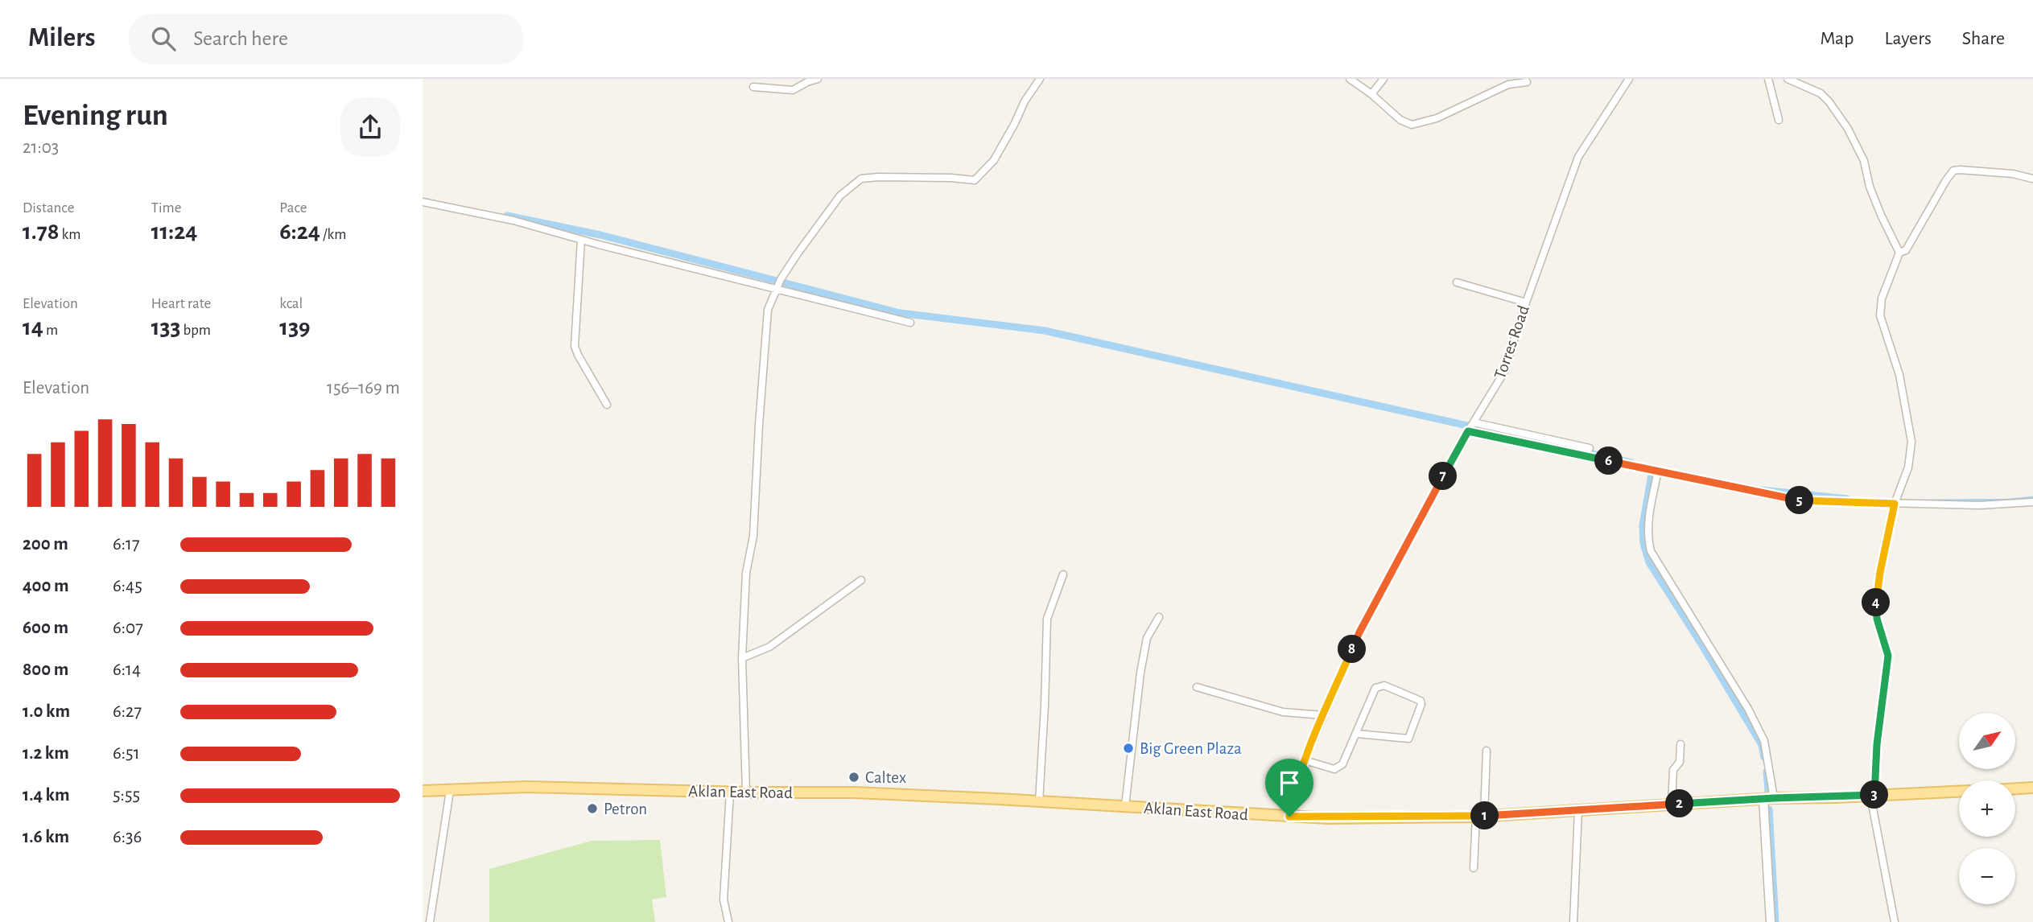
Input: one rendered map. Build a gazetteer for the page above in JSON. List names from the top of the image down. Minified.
{"streets":{"main road":["Aklan East Road"],"street":["Torres Road"]},"crossings":[["Torres Road","Aklan East Road"]],"places":["Big Green Plaza","Caltex","Petron"],"north":"top right","page":{"header":"Milers","search":"Search here","nav":["Map","Layers","Share"],"heading":["Evening run","21:03"],"stats":[["Distance","1.78 km"],["Time","11:24"],["Pace","6:24 /km"],["Elevation","14 m"],["Heart rate","133 bpm"],["kcal","139"]],"chart":["Elevation","156–169 m"],"pins":["6","7","5","4","8","3","2","1"],"list":[{"name":"200 m","note":"6:17"},{"name":"400 m","note":"6:45"},{"name":"600 m","note":"6:07"},{"name":"800 m","note":"6:14"},{"name":"1.0 km","note":"6:27"},{"name":"1.2 km","note":"6:51"},{"name":"1.4 km","note":"5:55"},{"name":"1.6 km","note":"6:36"}],"map_buttons":["+","−"]}}
